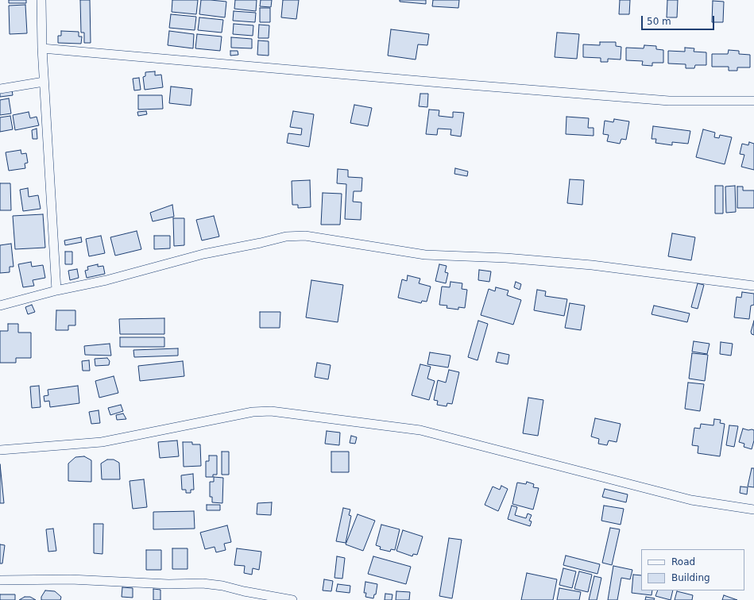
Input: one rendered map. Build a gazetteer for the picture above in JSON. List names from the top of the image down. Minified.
{"legend":["Road","Building"],"scale_bar":"50 m"}
